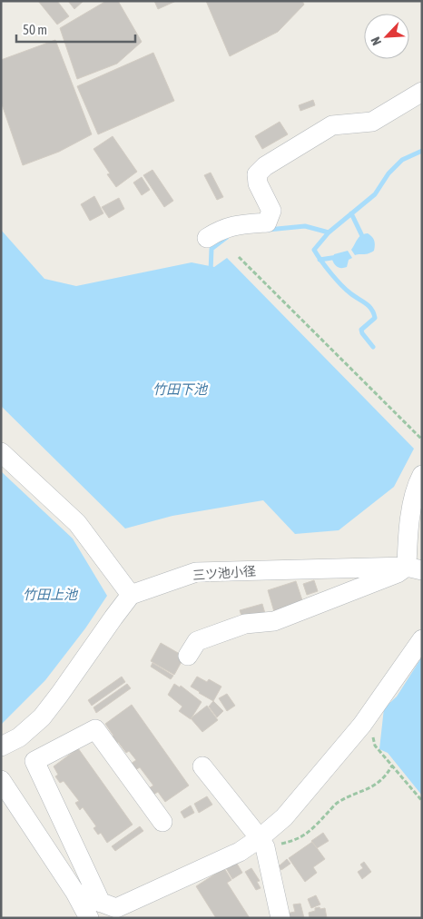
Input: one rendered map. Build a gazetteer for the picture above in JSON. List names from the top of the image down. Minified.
{"streets":{"street":["三ツ池小径"]},"water":["竹田下池","竹田上池"],"scale_bar":"50 m","north":"bottom left"}
